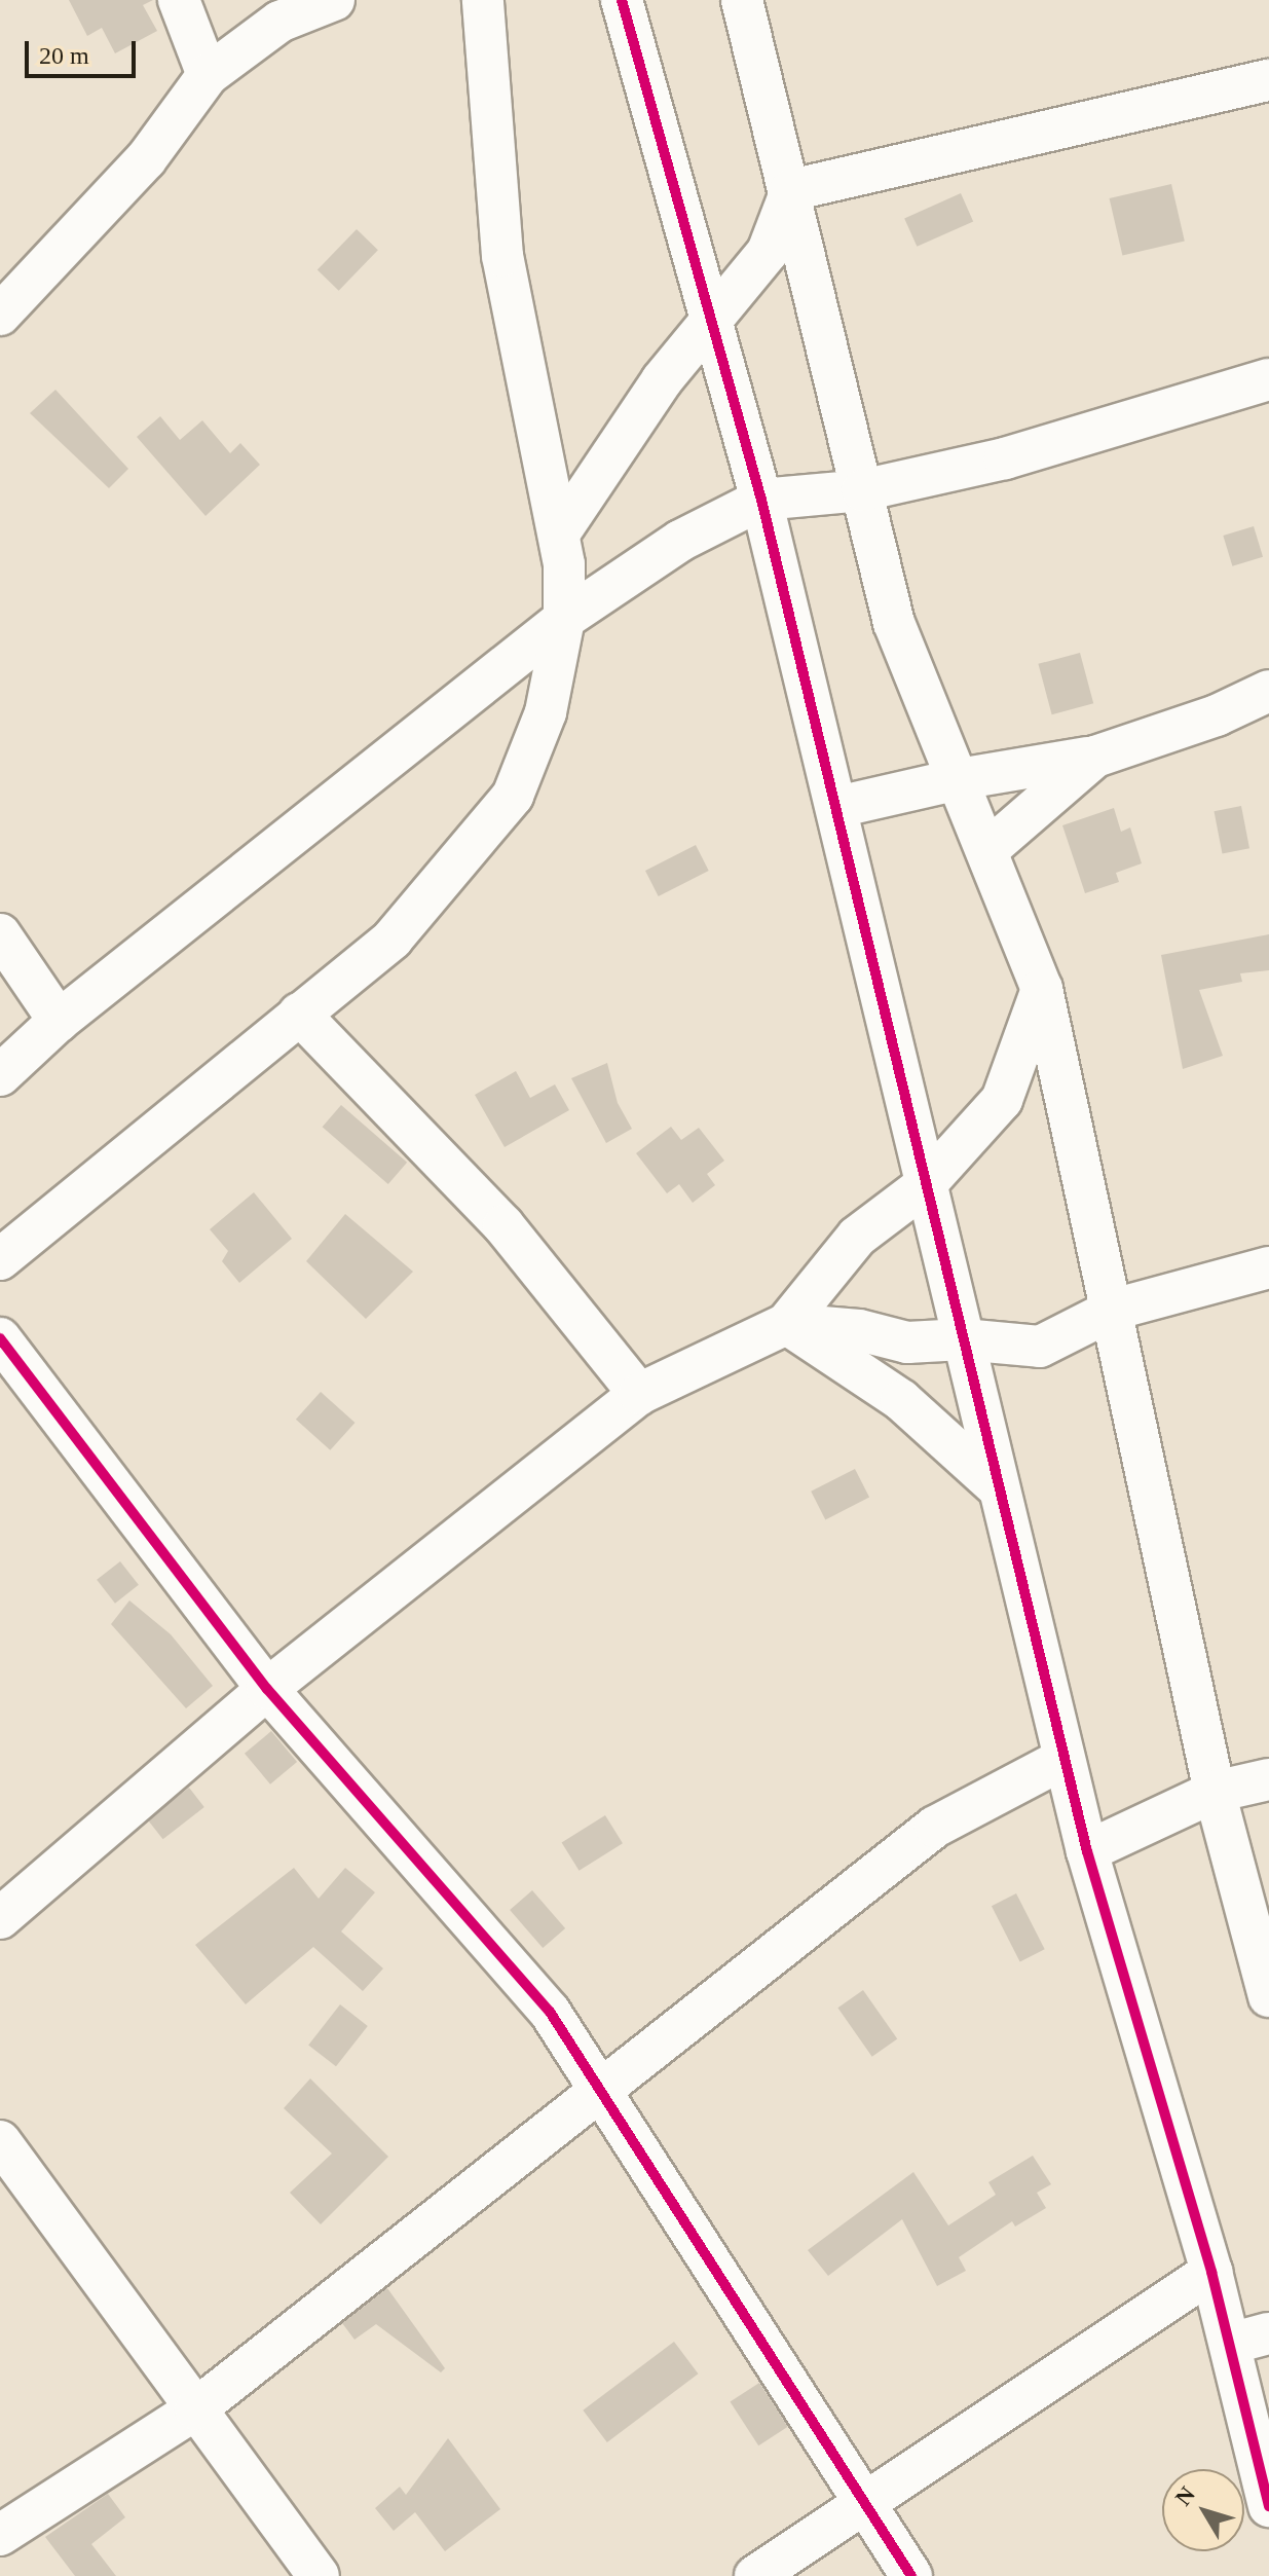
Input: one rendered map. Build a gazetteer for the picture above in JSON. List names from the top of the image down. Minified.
{"scale_bar":"20 m","north":"top left"}
